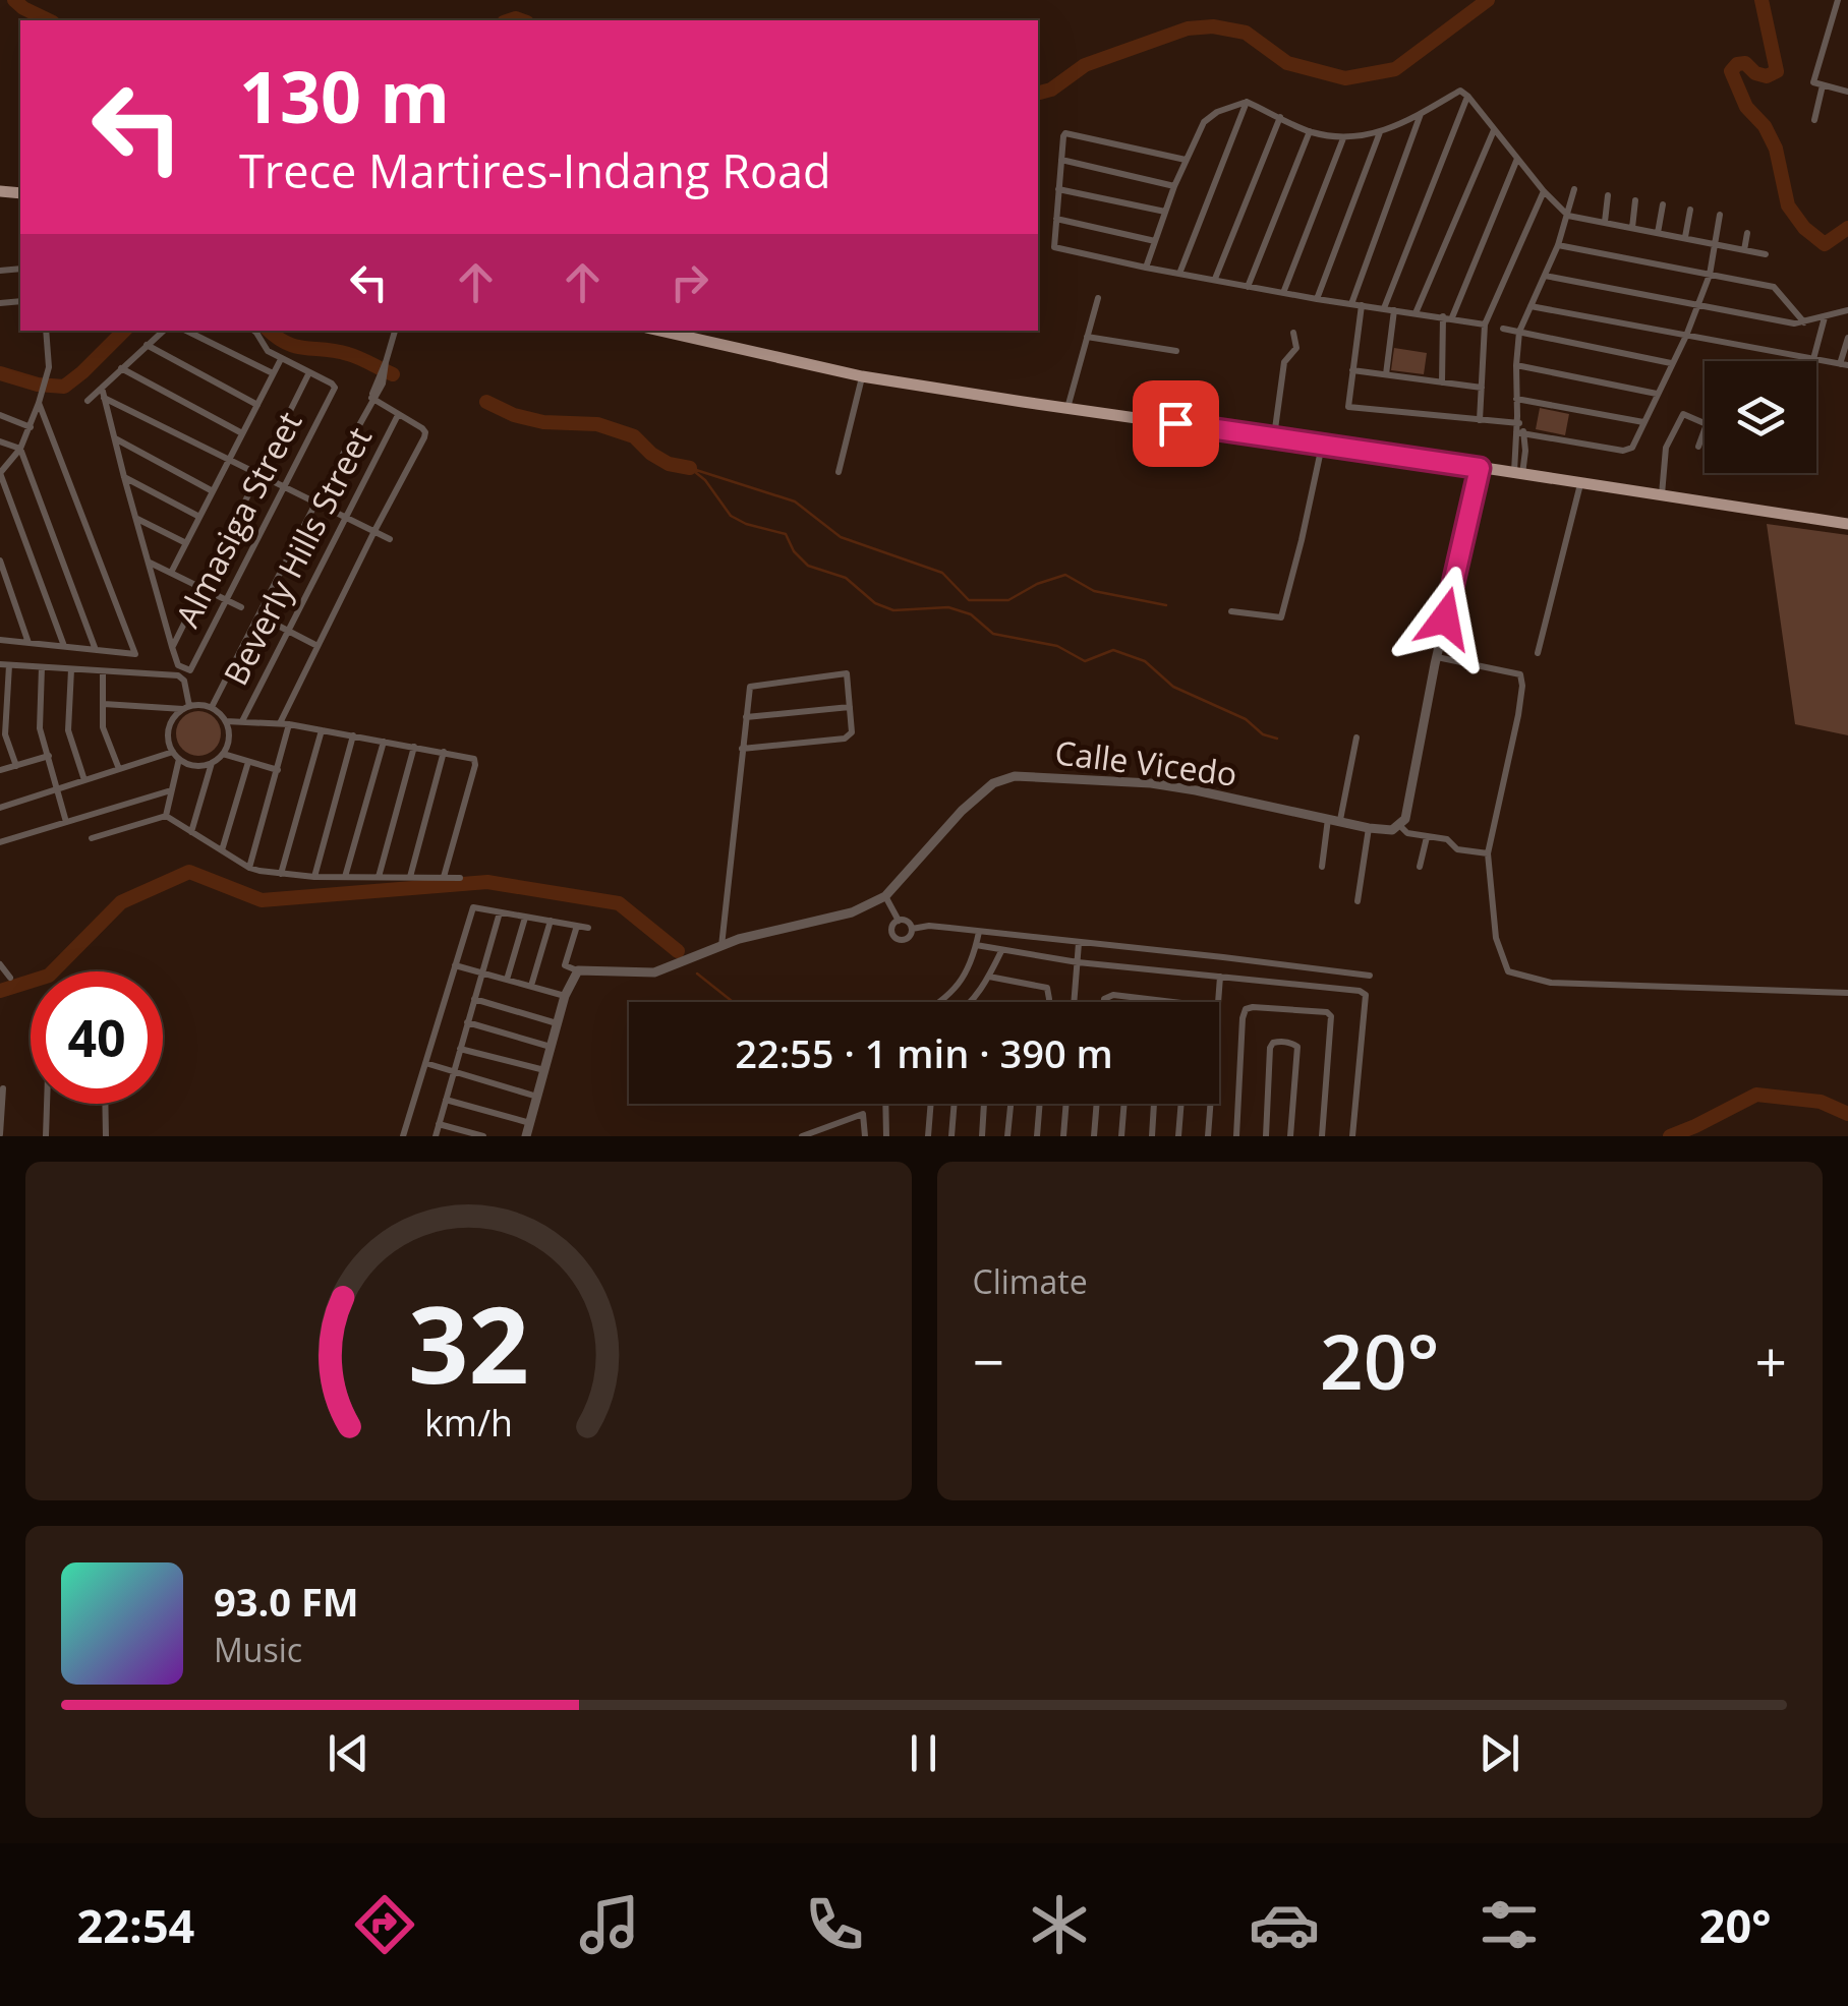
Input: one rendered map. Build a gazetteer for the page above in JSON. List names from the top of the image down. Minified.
{"streets":{"street":["Almasiga Street","Beverly Hills Street","Calle Vicedo"]},"page":{"turn":["130 m","Trece Martires-Indang Road"],"limit":"40","trip":"22:55 · 1 min · 390 m","tile":"Climate","heat":["−","20°","+"],"song":["93.0 FM","Music"],"tabs":["22:54","20°"],"gauge":["32","km/h"]}}
